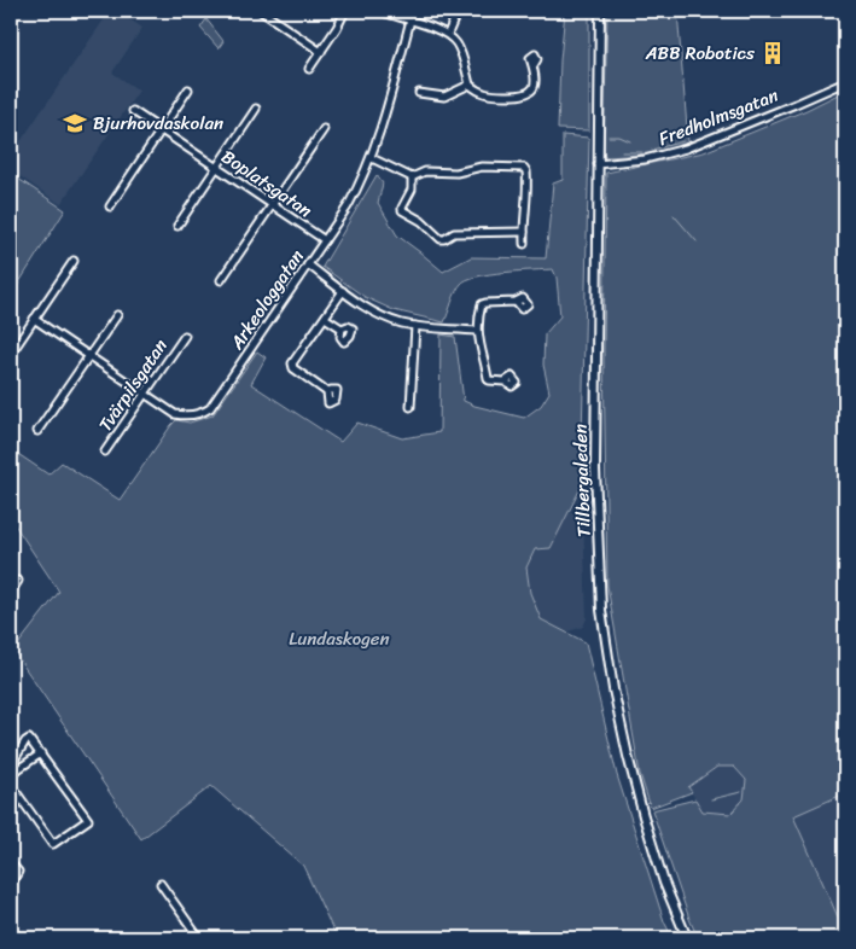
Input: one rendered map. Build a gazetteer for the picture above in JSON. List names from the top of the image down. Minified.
{"streets":{"main road":["Tillbergaleden"],"street":["Fredholmsgatan","Boplatsgatan","Arkeologgatan","Tvärpilsgatan"]},"crossings":[["Fredholmsgatan","Tillbergaleden"],["Boplatsgatan","Arkeologgatan"],["Arkeologgatan","Tvärpilsgatan"]],"parks":["Lundaskogen"],"places":{"building":["ABB Robotics"],"school or university":["Bjurhovdaskolan"]}}
